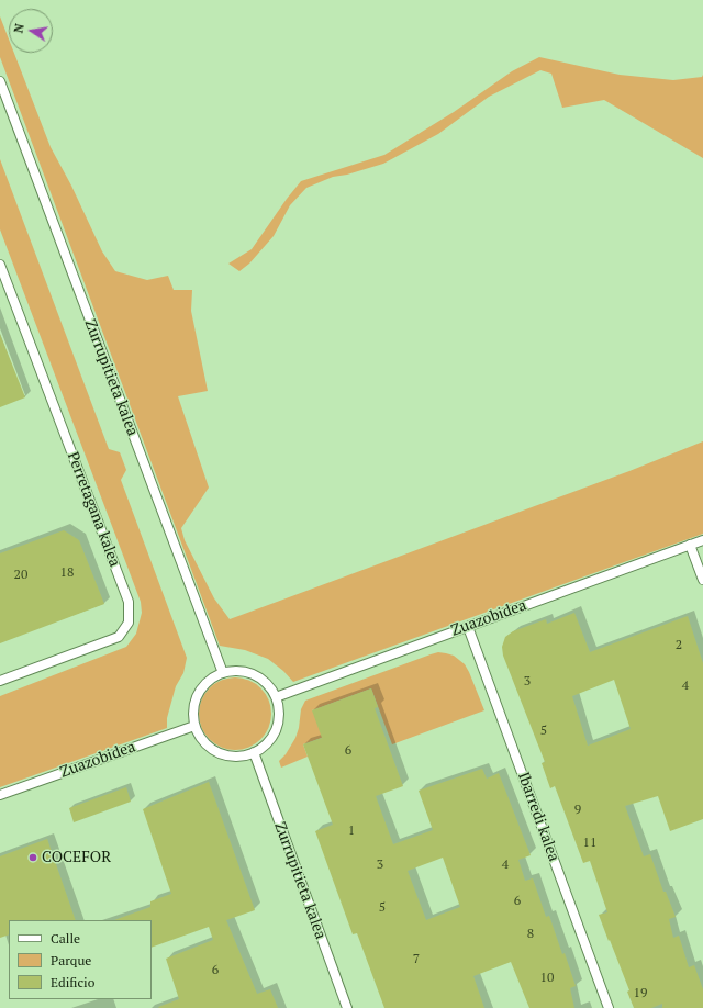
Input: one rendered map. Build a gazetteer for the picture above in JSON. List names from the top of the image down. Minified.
{"streets":{"street":["Zurrupitieta kalea","Perretagana kalea","Zuazobidea","Ibarredi kalea"]},"crossings":[["Zurrupitieta kalea","Zuazobidea"],["Zuazobidea","Ibarredi kalea"]],"places":["COCEFOR"],"house_numbers":["18","20","2","3","4","5","6","9","1","11","3","4","6","5","8","7","6","10","19"],"legend":["Calle","Parque","Edificio"],"north":"left"}
